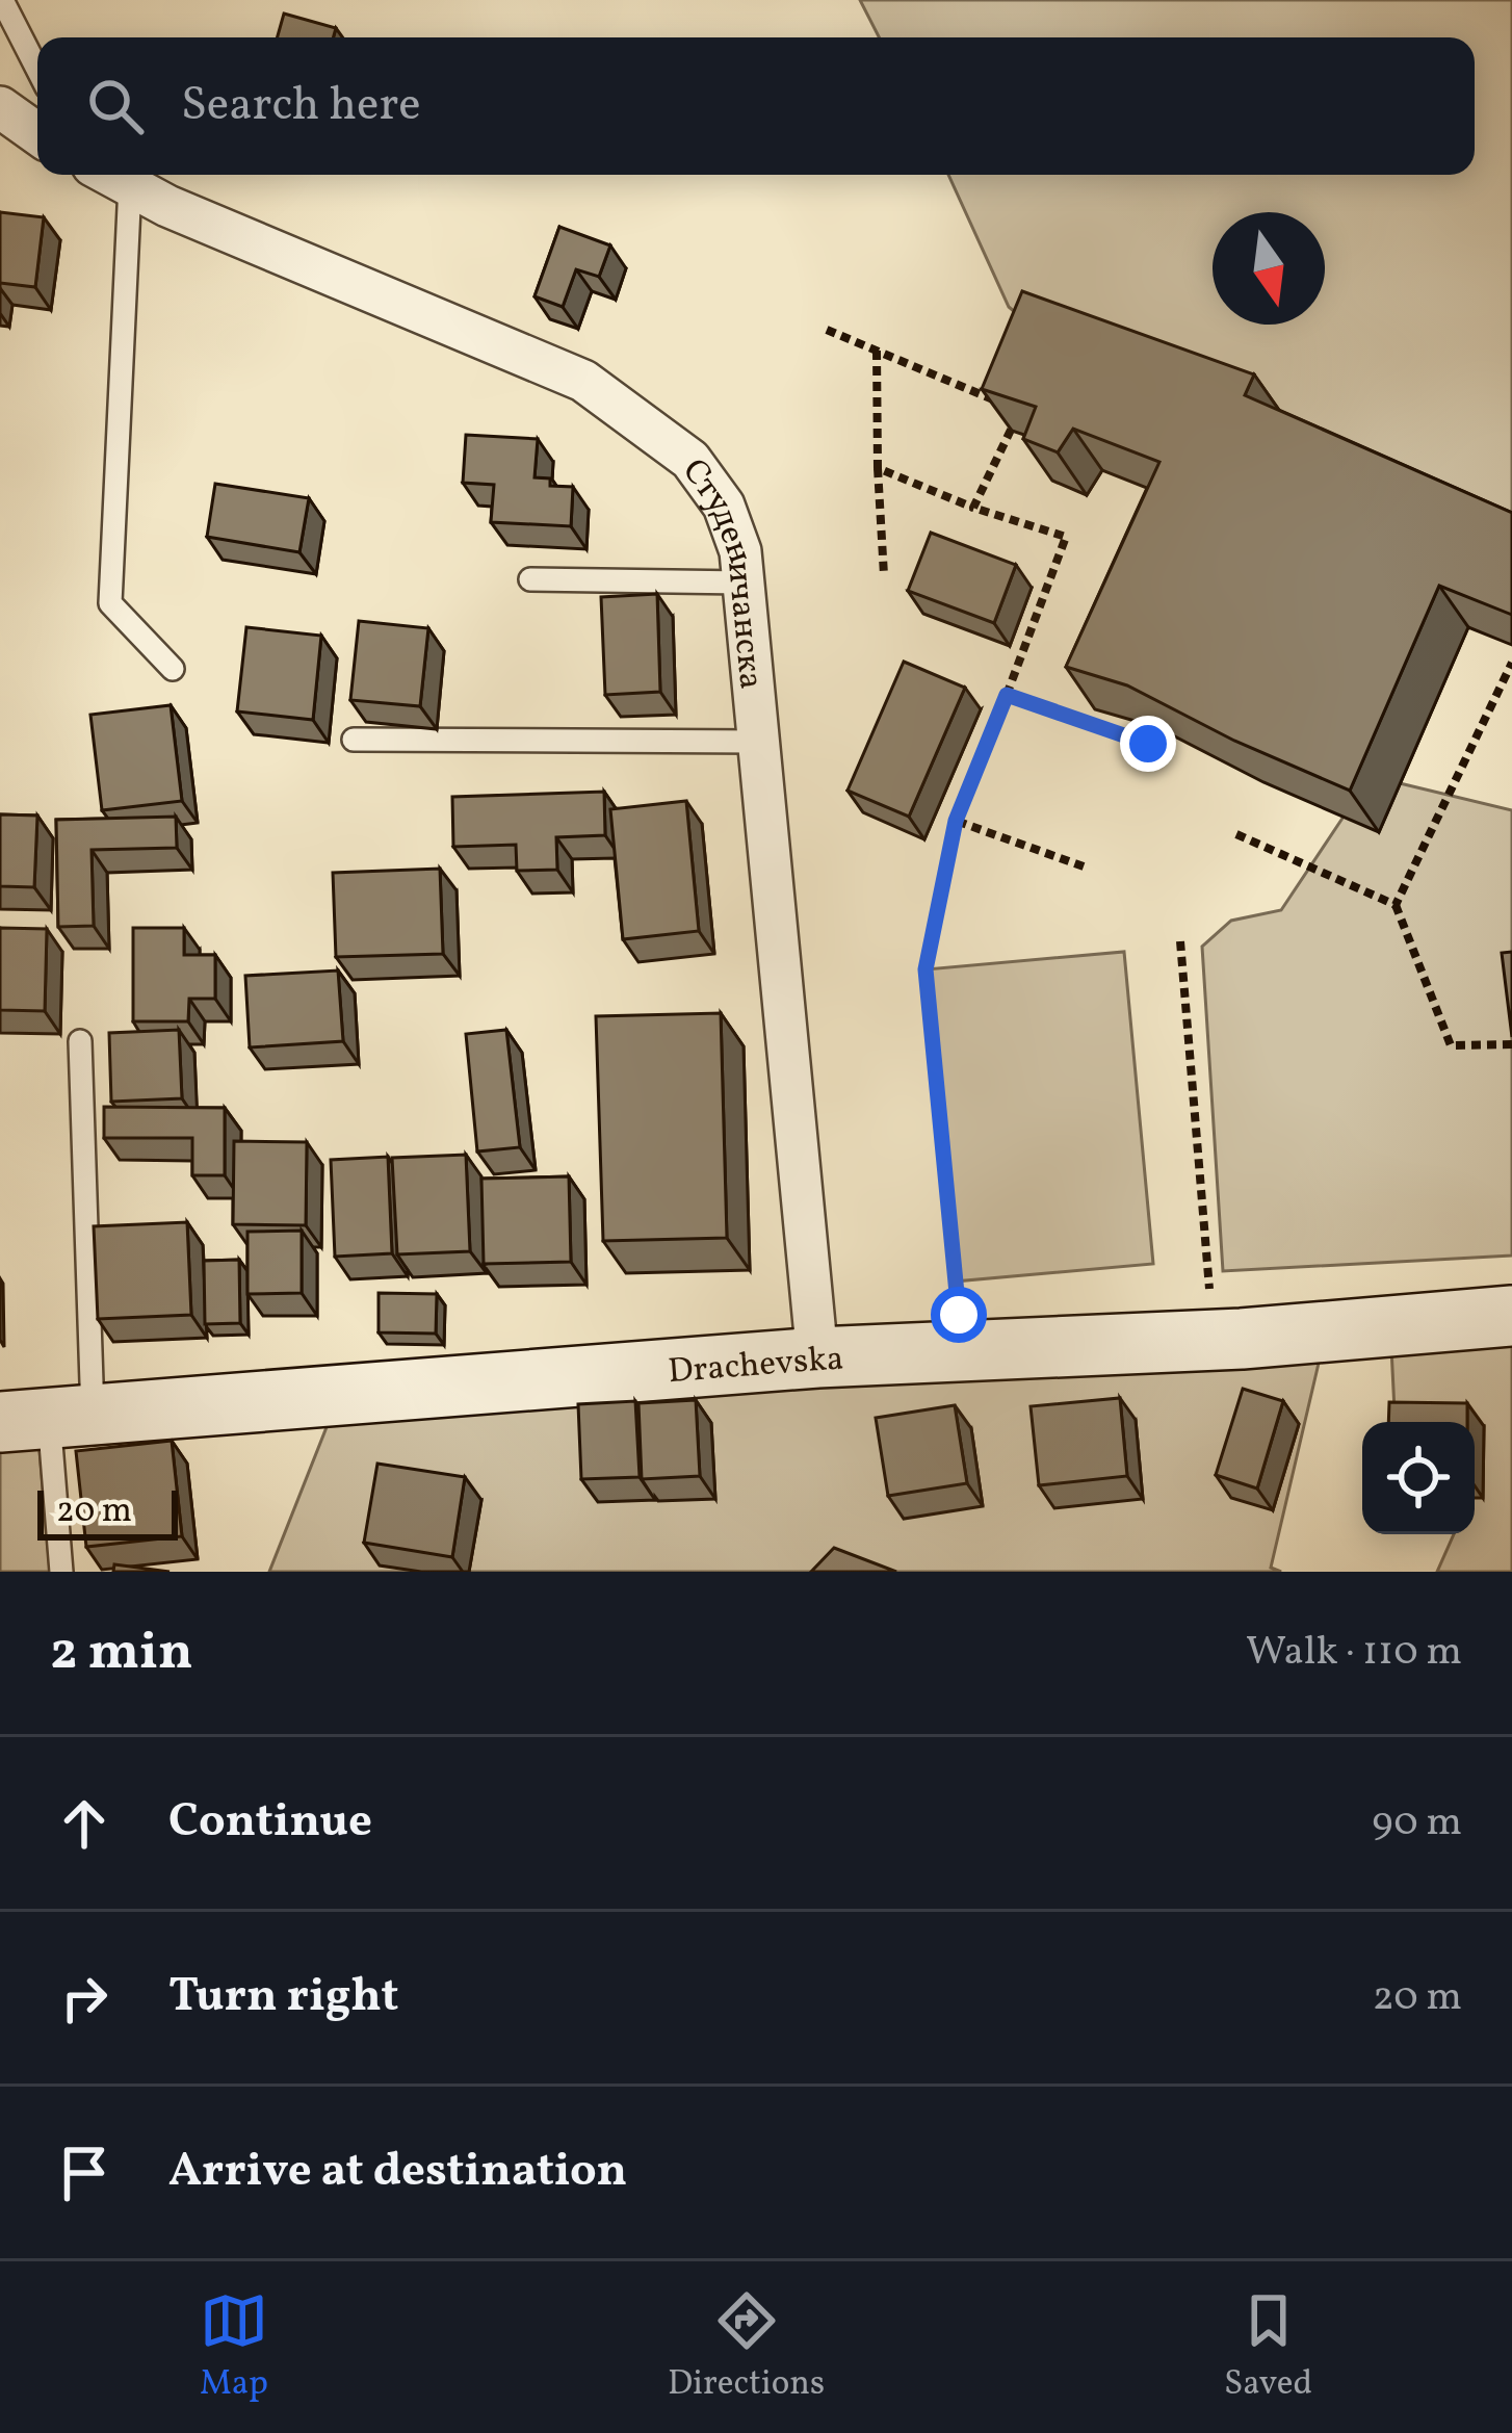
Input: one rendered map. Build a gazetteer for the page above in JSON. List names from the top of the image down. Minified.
{"streets":{"main road":["Drachevska"],"street":["Студеничанска"]},"crossings":[["Студеничанска","Drachevska"]],"scale_bar":"20 m","north":"bottom","page":{"search":"Search here","scale":"20 m","heading":["2 min","Walk · 110 m"],"list":[["Continue","90 m"],["Turn right","20 m"],"Arrive at destination"],"nav":["Map","Directions","Saved"]}}
